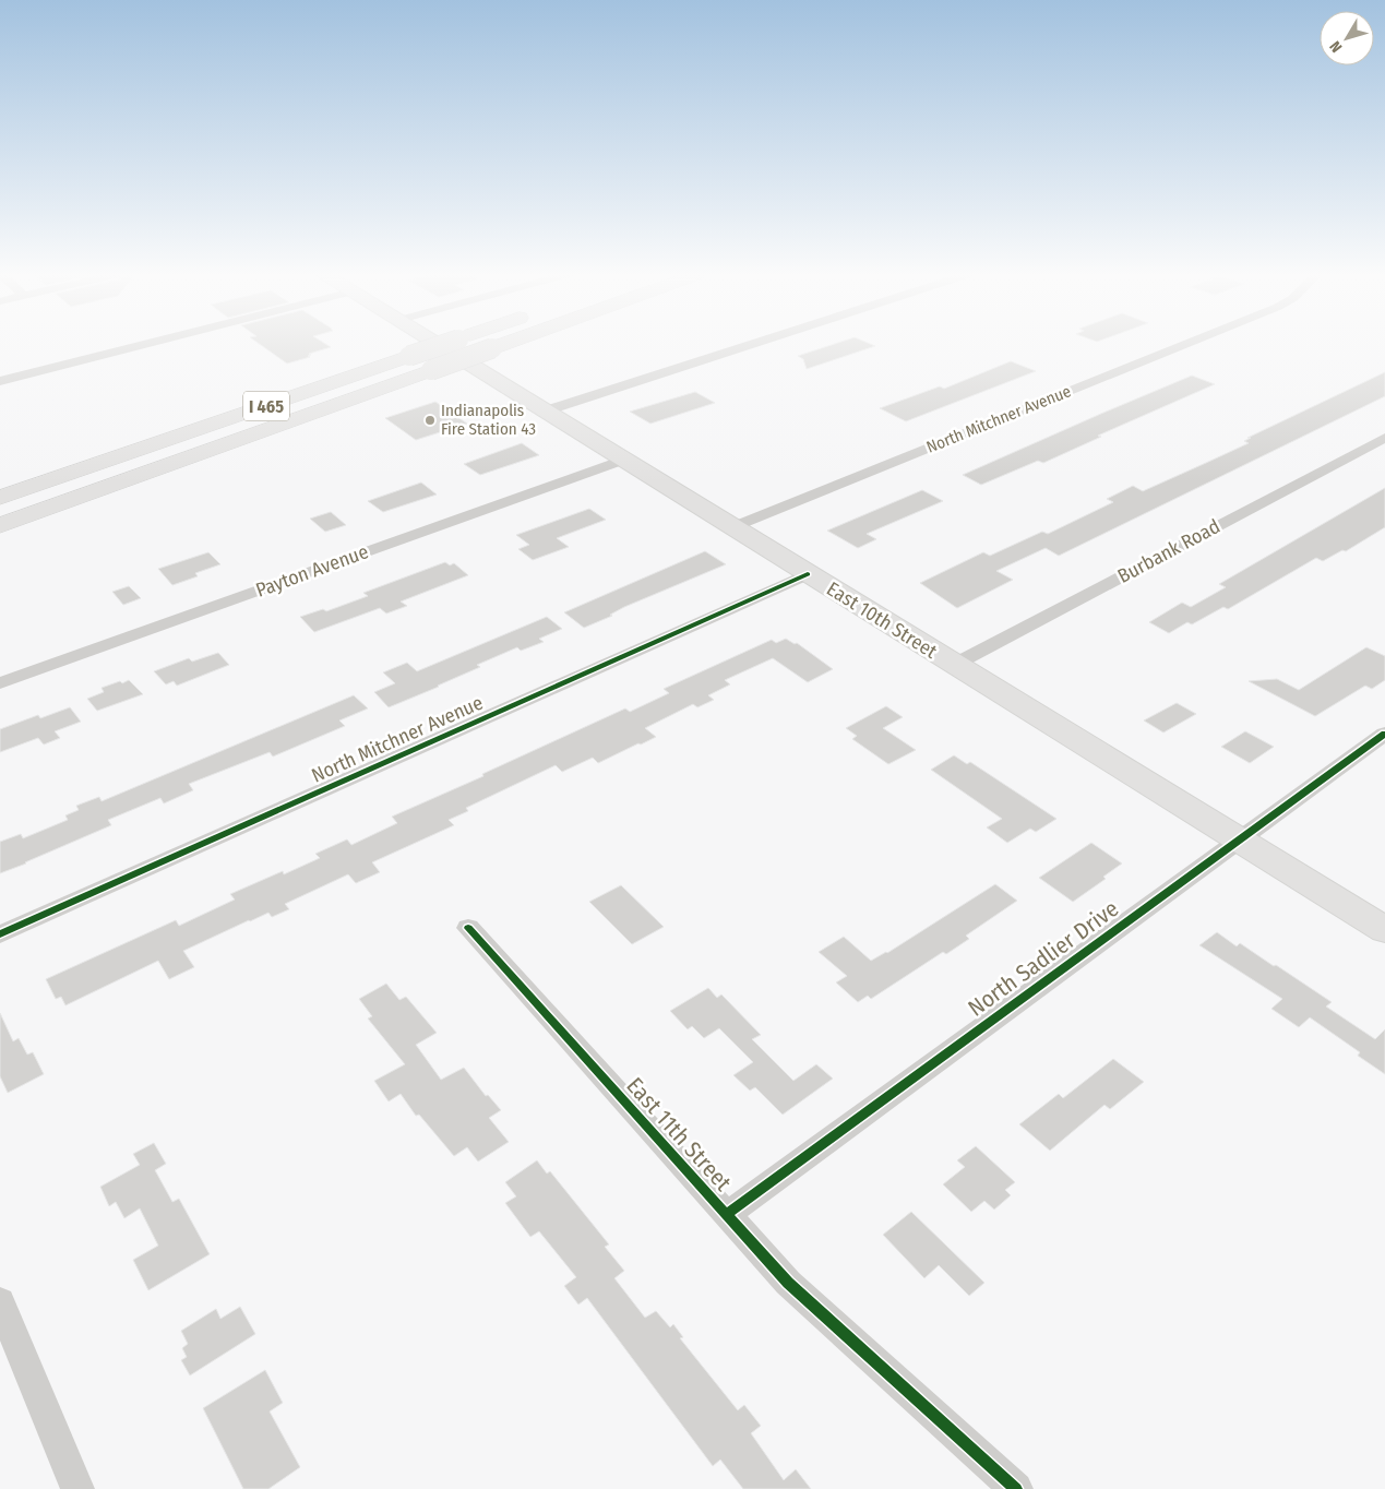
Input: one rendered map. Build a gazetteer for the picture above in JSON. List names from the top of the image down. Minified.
{"streets":{"highway":["I 465"],"main road":["East 10th Street"],"street":["North Mitchner Avenue","Burbank Road","Payton Avenue","North Sadlier Drive","East 11th Street"]},"crossings":[["North Mitchner Avenue","East 10th Street"],["Burbank Road","East 10th Street"],["Payton Avenue","East 10th Street"],["East 10th Street","North Sadlier Drive"],["North Sadlier Drive","East 11th Street"]],"places":["Indianapolis Fire Station 43"],"north":"bottom left"}
